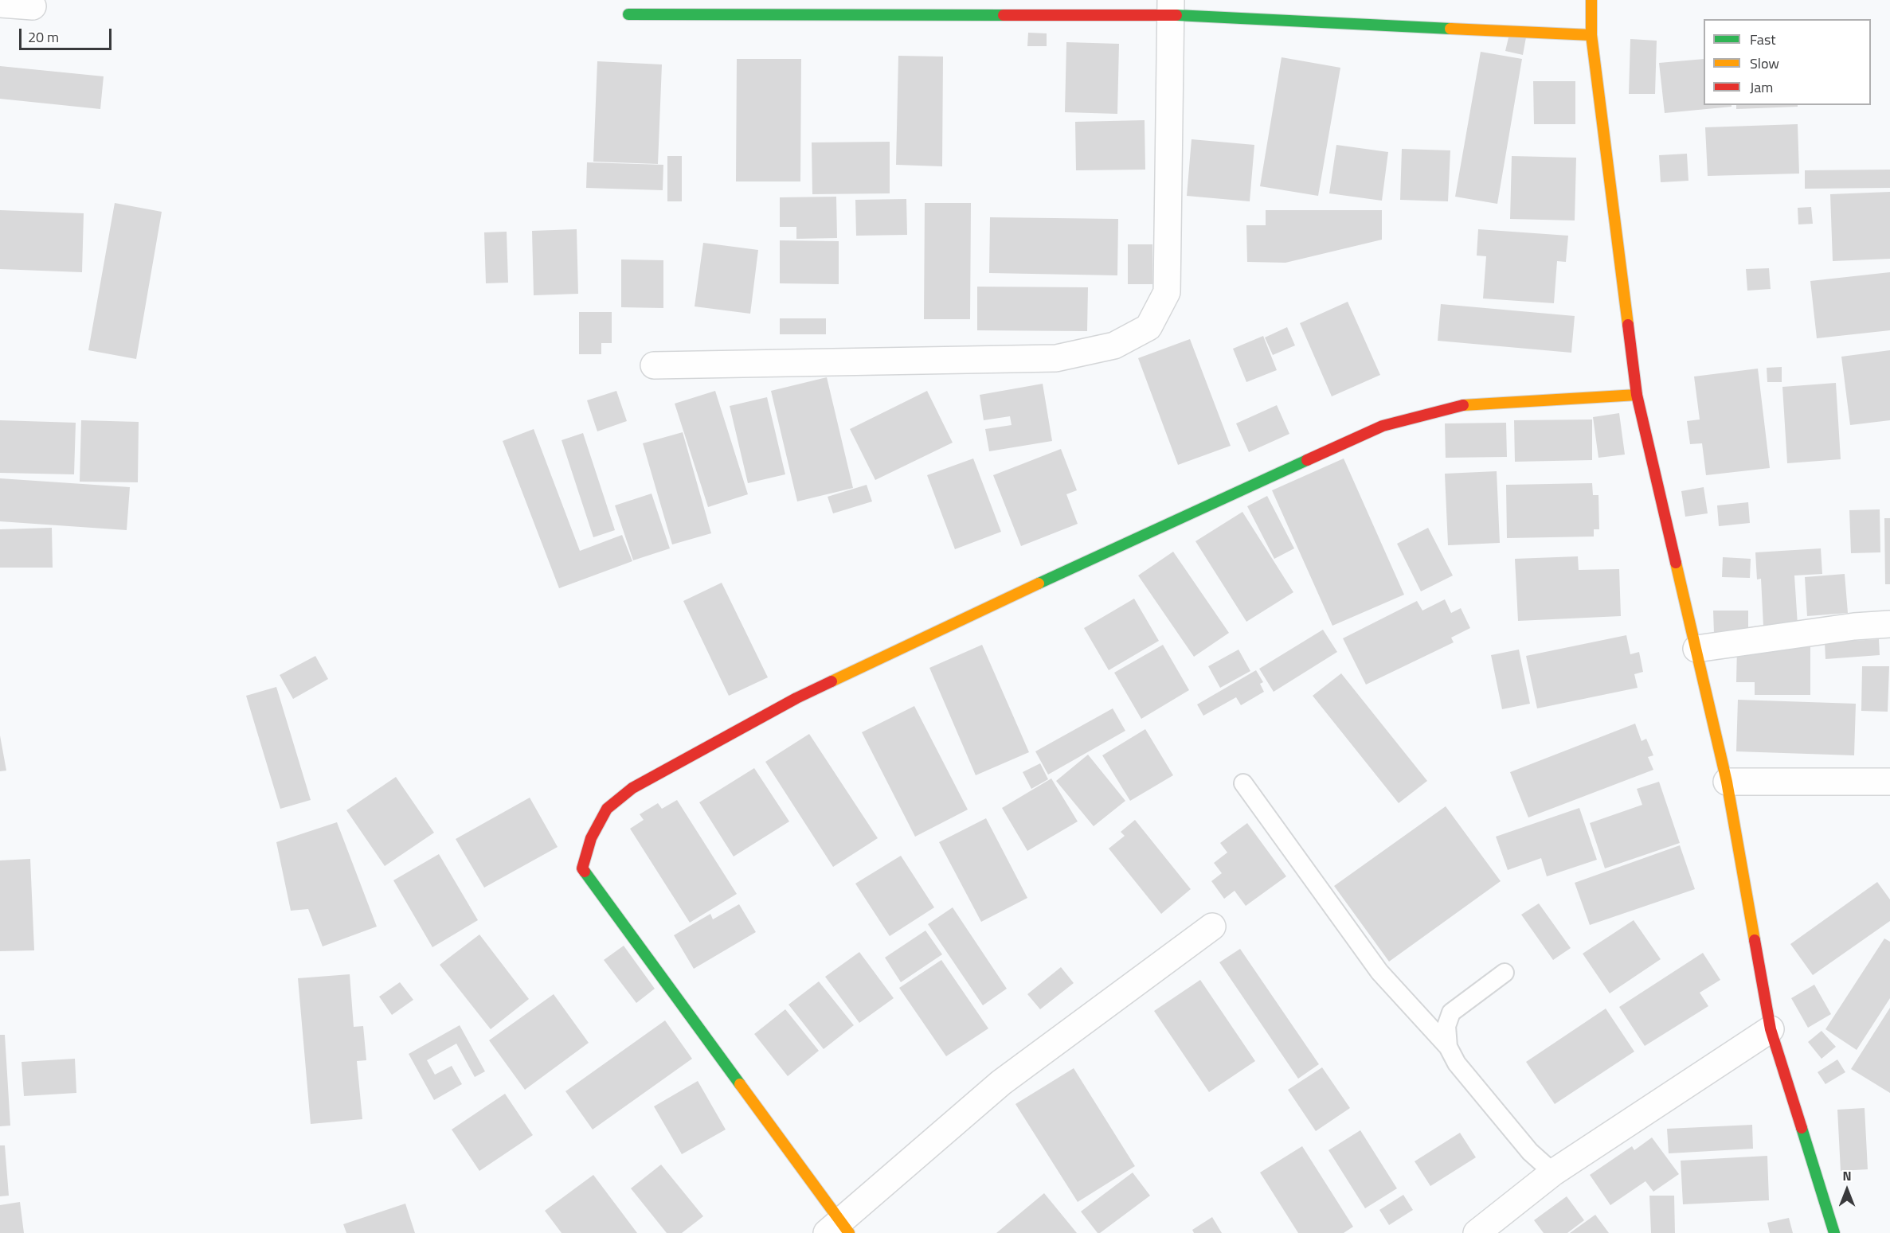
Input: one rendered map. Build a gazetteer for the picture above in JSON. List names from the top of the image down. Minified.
{"legend":["Fast","Slow","Jam"],"scale_bar":"20 m","north":"top"}
